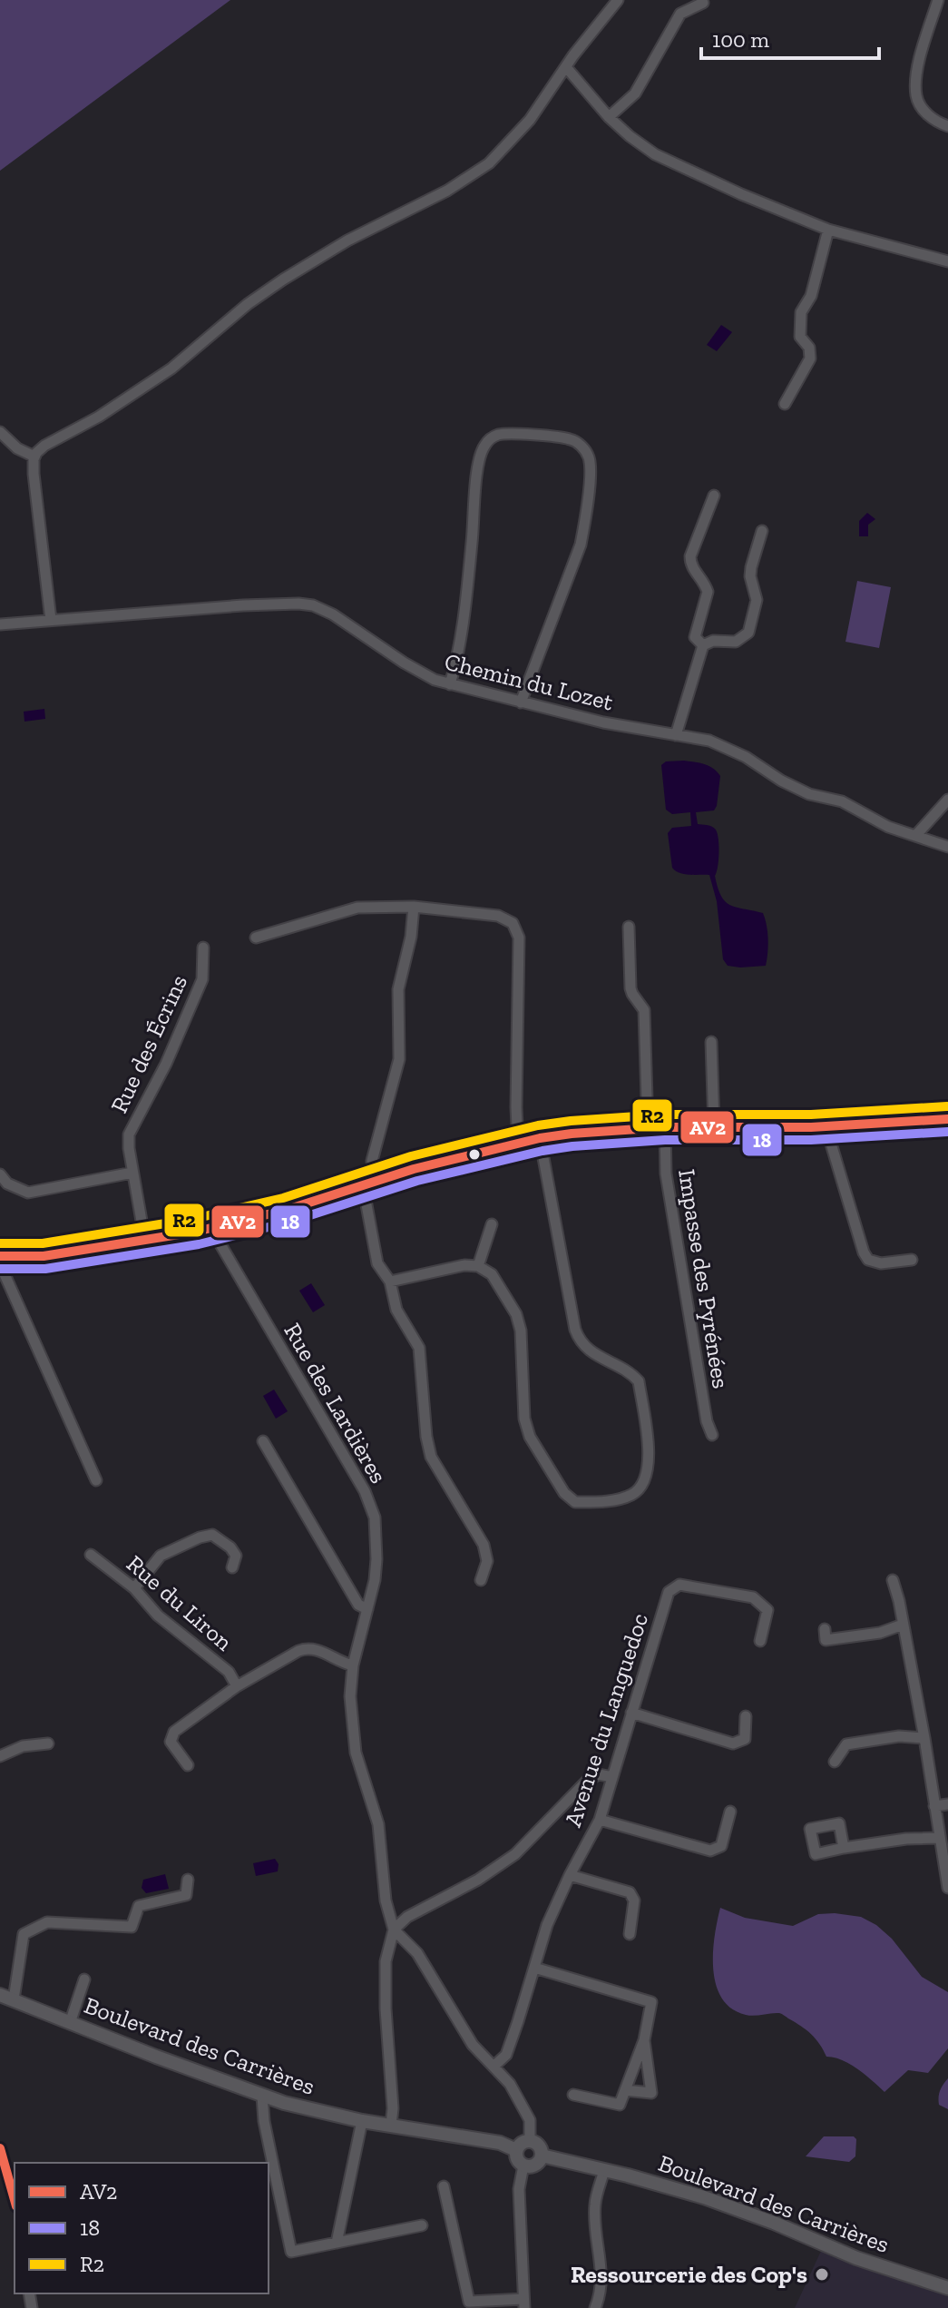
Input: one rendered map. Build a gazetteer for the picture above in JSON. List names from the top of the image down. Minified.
{"streets":{"street":["Chemin du Lozet","Rue des Écrins","Impasse des Pyrénées","Rue des Lardières","Rue du Liron","Avenue du Languedoc","Boulevard des Carrières"]},"crossings":[["Rue des Lardières","Boulevard des Carrières"]],"places":["Ressourcerie des Cop's"],"lines":["transit line R2","transit line AV2","transit line 18"],"legend":["AV2","18","R2"],"scale_bar":"100 m"}
